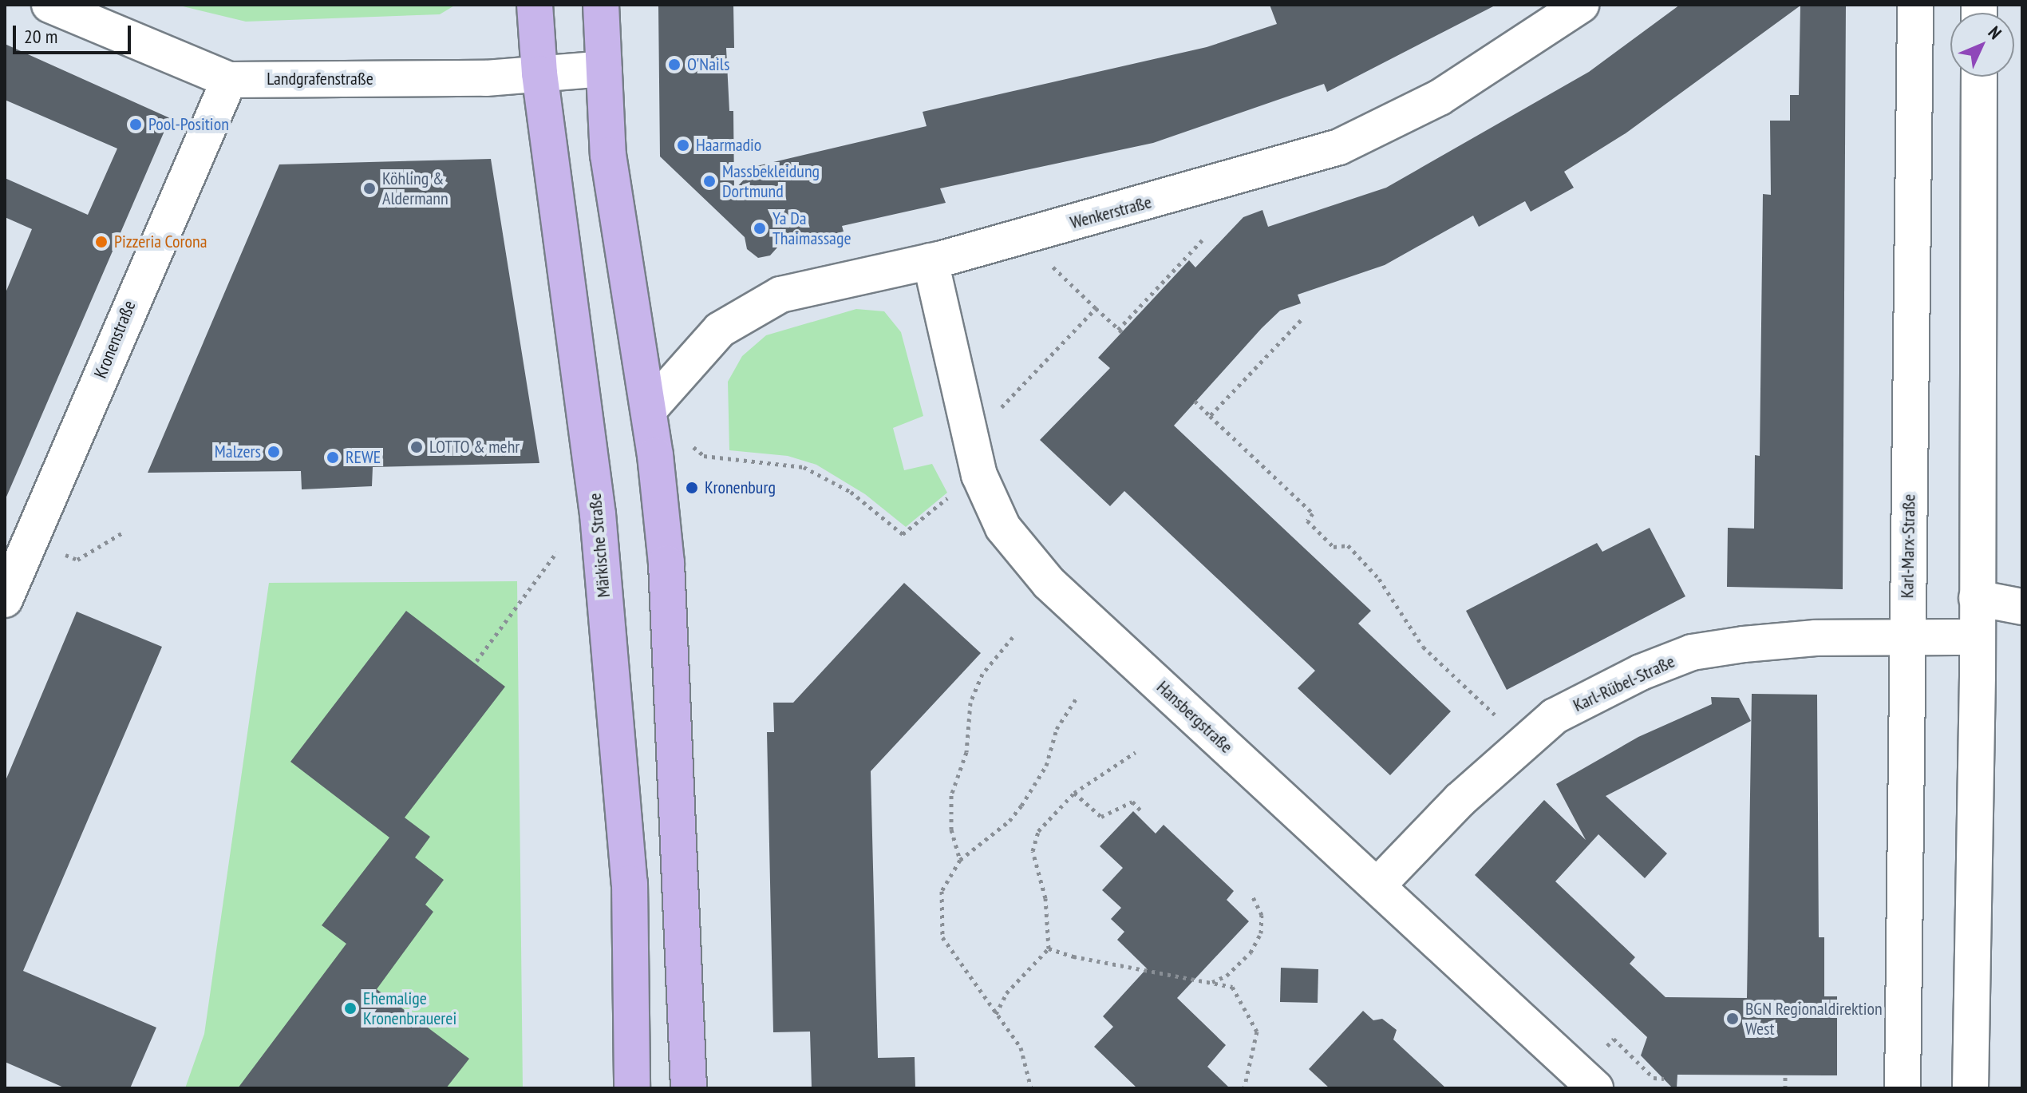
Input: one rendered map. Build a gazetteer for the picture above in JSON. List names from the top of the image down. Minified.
{"streets":{"main road":["Märkische Straße"],"street":["Landgrafenstraße","Wenkerstraße","Kronenstraße","Karl-Marx-Straße","Karl-Rübel-Straße","Hansbergstraße"]},"crossings":[["Landgrafenstraße","Kronenstraße"],["Landgrafenstraße","Märkische Straße"],["Wenkerstraße","Hansbergstraße"],["Karl-Marx-Straße","Karl-Rübel-Straße"],["Karl-Rübel-Straße","Hansbergstraße"]],"places":["O'Nails","Pool-Position","Haarmadio","Massbekleidung Dortmund","Köhling & Aldermann","Ya Da Thaimassage","Pizzeria Corona","LOTTO & mehr","Malzers","REWE","Kronenburg","Ehemalige Kronenbrauerei","BGN Regionaldirektion West"],"scale_bar":"20 m","north":"top right"}
